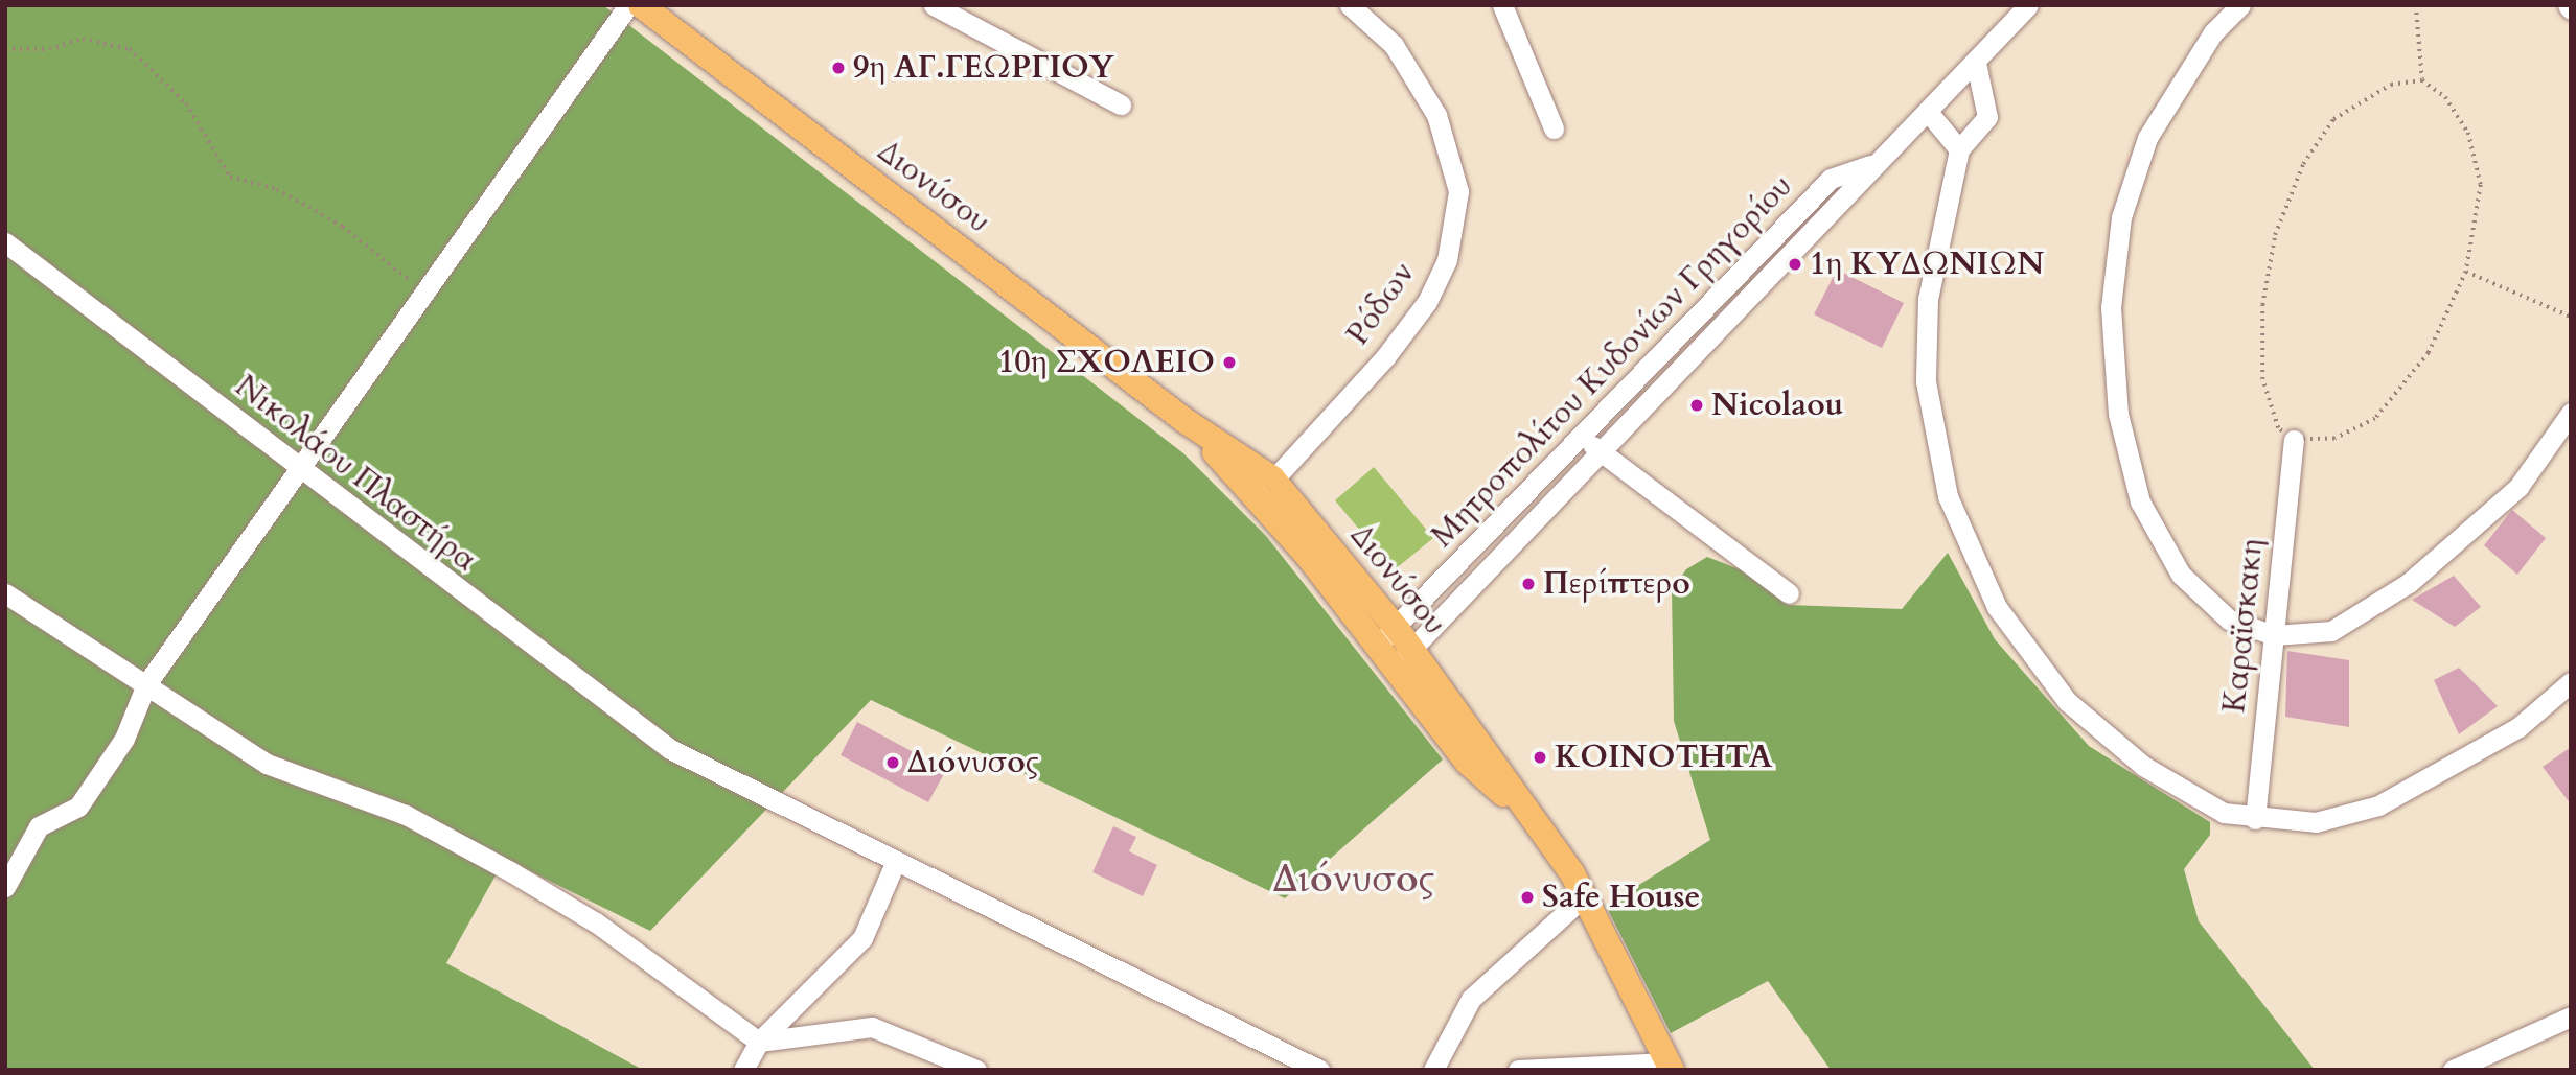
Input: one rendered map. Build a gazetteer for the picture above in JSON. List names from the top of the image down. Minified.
{"streets":{"main road":["Διονύσου"],"street":["Ρόδων","Μητροπολίτου Κυδονίων Γρηγορίου","Νικολάου Πλαστήρα","Καραϊσκακη"]},"crossings":[["Διονύσου","Ρόδων"],["Διονύσου","Μητροπολίτου Κυδονίων Γρηγορίου"]],"districts":["Διόνυσος"],"places":["9η ΑΓ.ΓΕΩΡΓΙΟΥ","1η ΚΥΔΩΝΙΩΝ","10η ΣΧΟΛΕΙΟ","Nicolaou","Περίπτερο","ΚΟΙΝΟΤΗΤΑ","Διόνυσος","Safe House"]}
